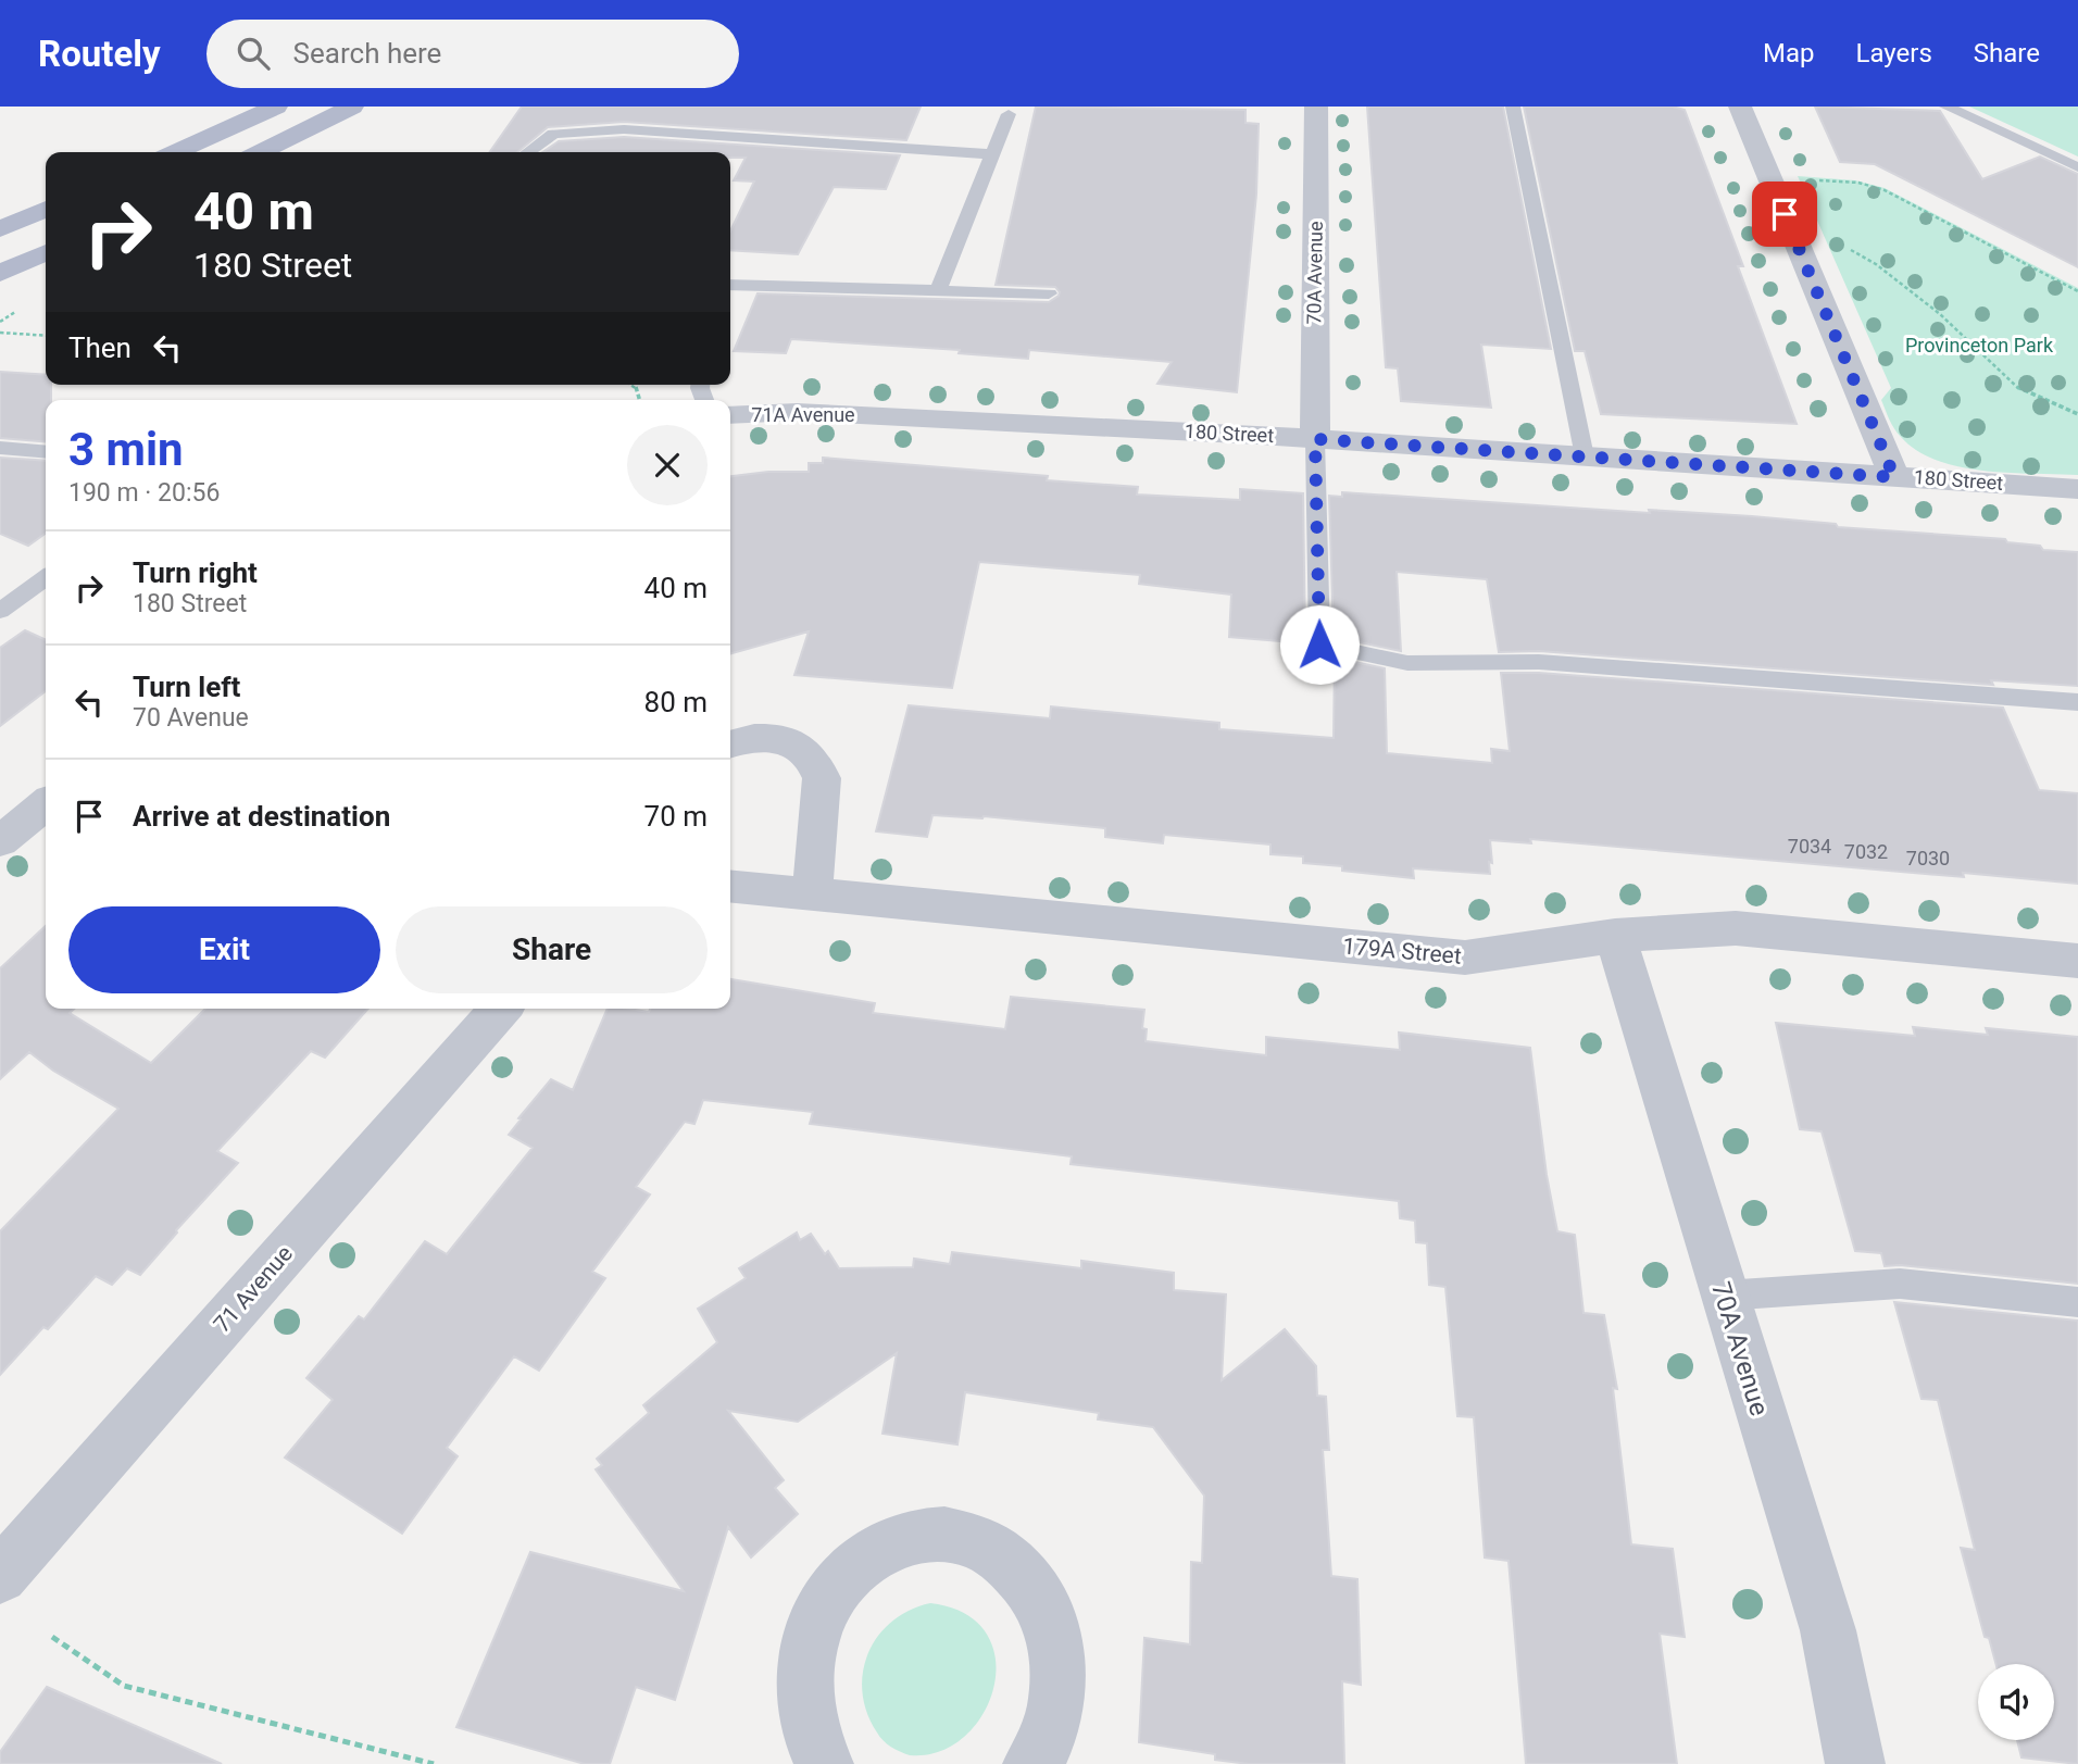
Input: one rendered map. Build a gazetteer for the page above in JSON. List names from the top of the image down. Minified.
{"streets":{"street":["70A Avenue","71A Avenue","180 Street","179A Street","71 Avenue"]},"crossings":[["70A Avenue","180 Street"],["70A Avenue","179A Street"],["71A Avenue","180 Street"]],"parks":["Provinceton Park"],"house_numbers":["7034","7032","7030"],"page":{"header":"Routely","search":"Search here","nav":["Map","Layers","Share"],"turn":["40 m","180 Street"],"then":"Then","heading":["3 min","190 m · 20:56"],"list":[{"name":"Turn right","note":"180 Street","value":"40 m"},{"name":"Turn left","note":"70 Avenue","value":"80 m"},{"name":"Arrive at destination","value":"70 m"}],"buttons":["Exit","Share"]}}
